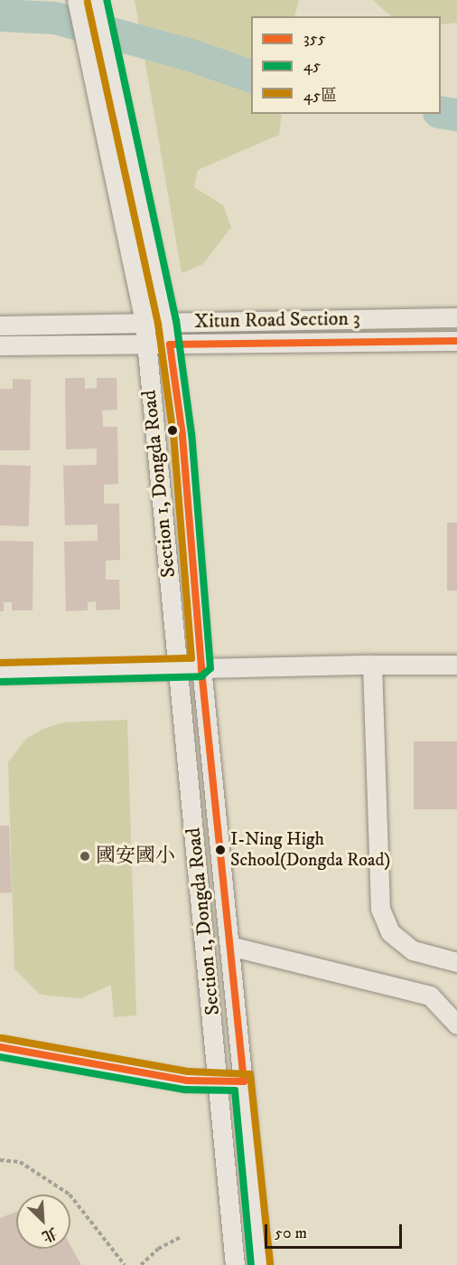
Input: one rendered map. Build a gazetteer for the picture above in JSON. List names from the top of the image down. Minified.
{"streets":{"street":["Xitun Road Section 3","Section 1, Dongda Road"]},"crossings":[["Xitun Road Section 3","Section 1, Dongda Road"]],"places":["I-Ning High School(Dongda Road)","國安國小"],"lines":["transit line 45","transit line 45區","transit line 355"],"legend":["355","45","45區"],"scale_bar":"50 m","north":"bottom right"}
